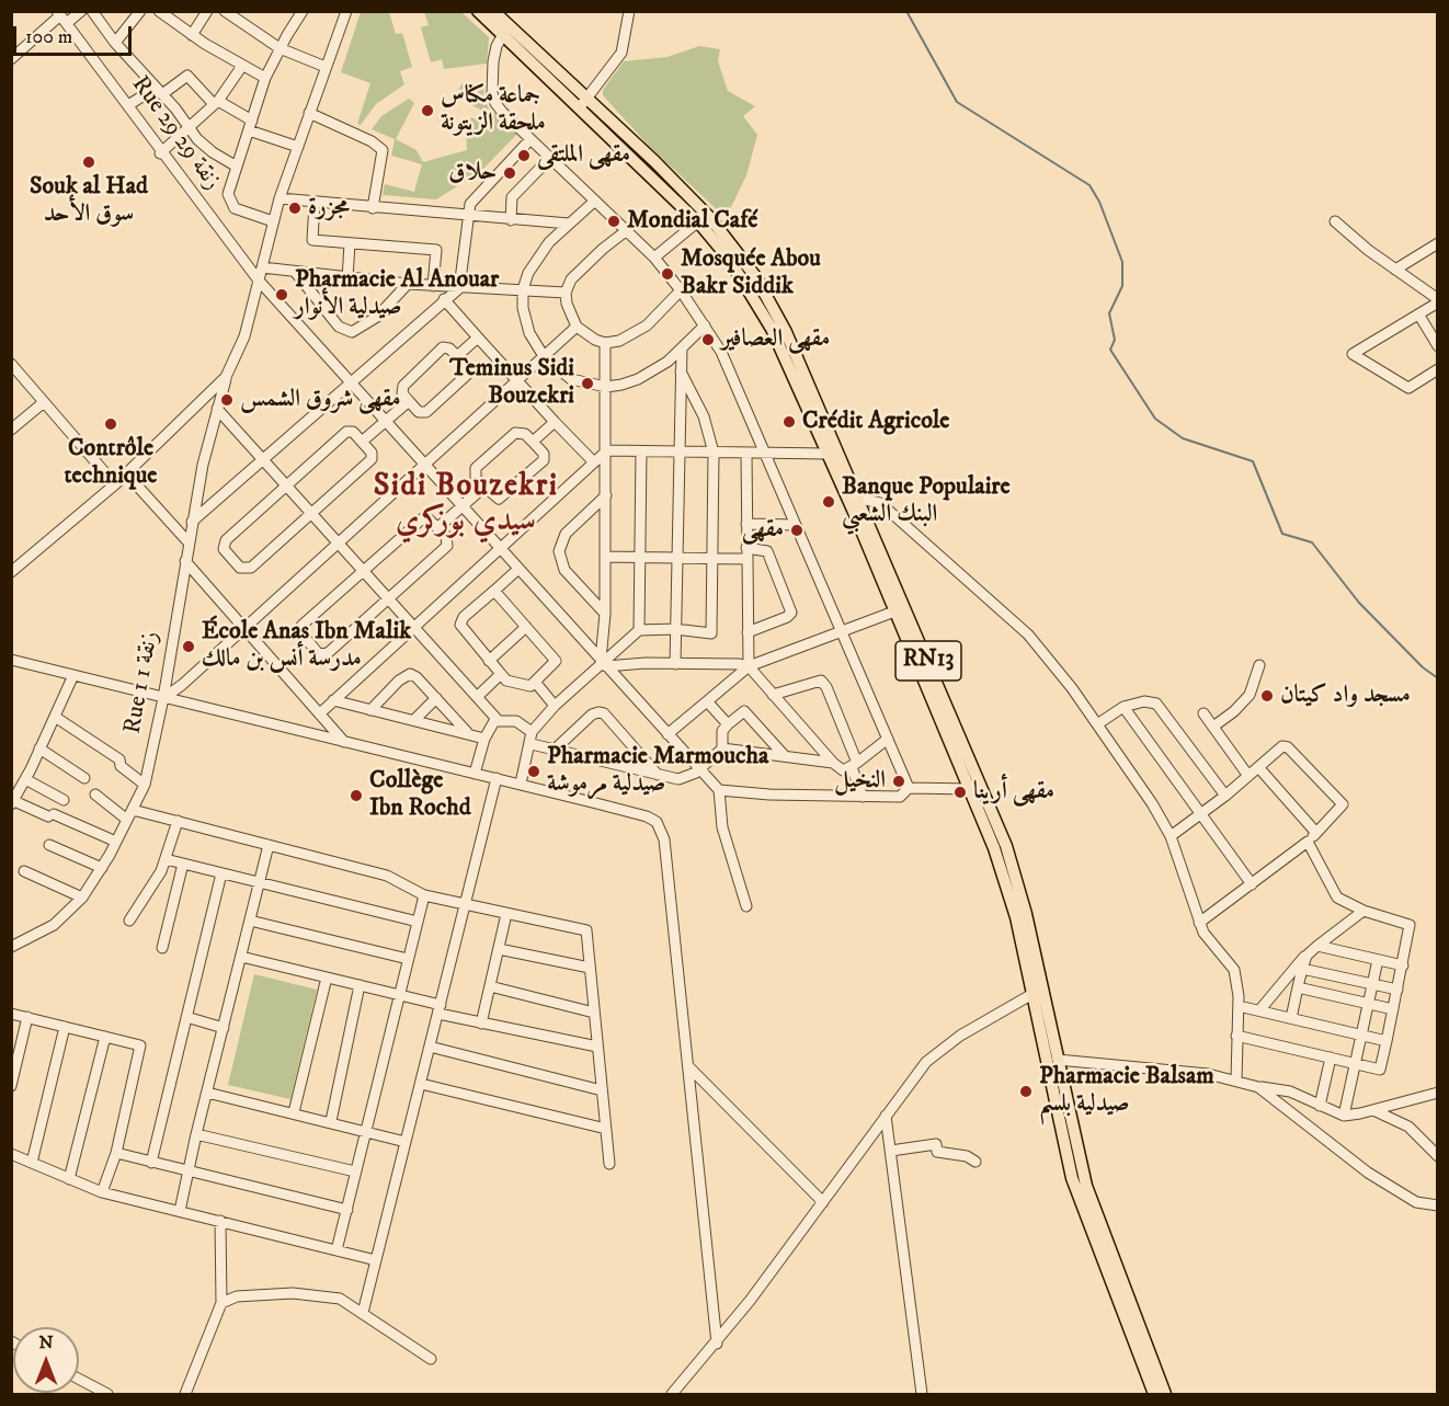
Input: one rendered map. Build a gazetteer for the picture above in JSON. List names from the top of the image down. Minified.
{"streets":{"main road":["RN13"],"street":["Rue 29 زنقة 29","Rue 1 زنقة 1"]},"districts":["Sidi Bouzekri سيدي بوزكري"],"places":["جماعة مكناس ملحقة الزيتونة","مقهى الملتقى","Souk al Had سوق الأحد","حلاق","مجزرة","Mondial Café","Mosquée Abou Bakr Siddik","Pharmacie Al Anouar صيدلية الأنوار","مقهى العصافير","Teminus Sidi Bouzekri","مقهى شروق الشمس","Crédit Agricole","Contrôle technique","Banque Populaire البنك الشعبي","مقهى","École Anas Ibn Malik مدرسة أنس بن مالك","مسجد واد كيتان","Pharmacie Marmoucha صيدلية مرموشة","النخيل","مقهى أرينا","Collège Ibn Rochd","Pharmacie Balsam صيدلية بلسم"],"scale_bar":"100 m","north":"top"}
